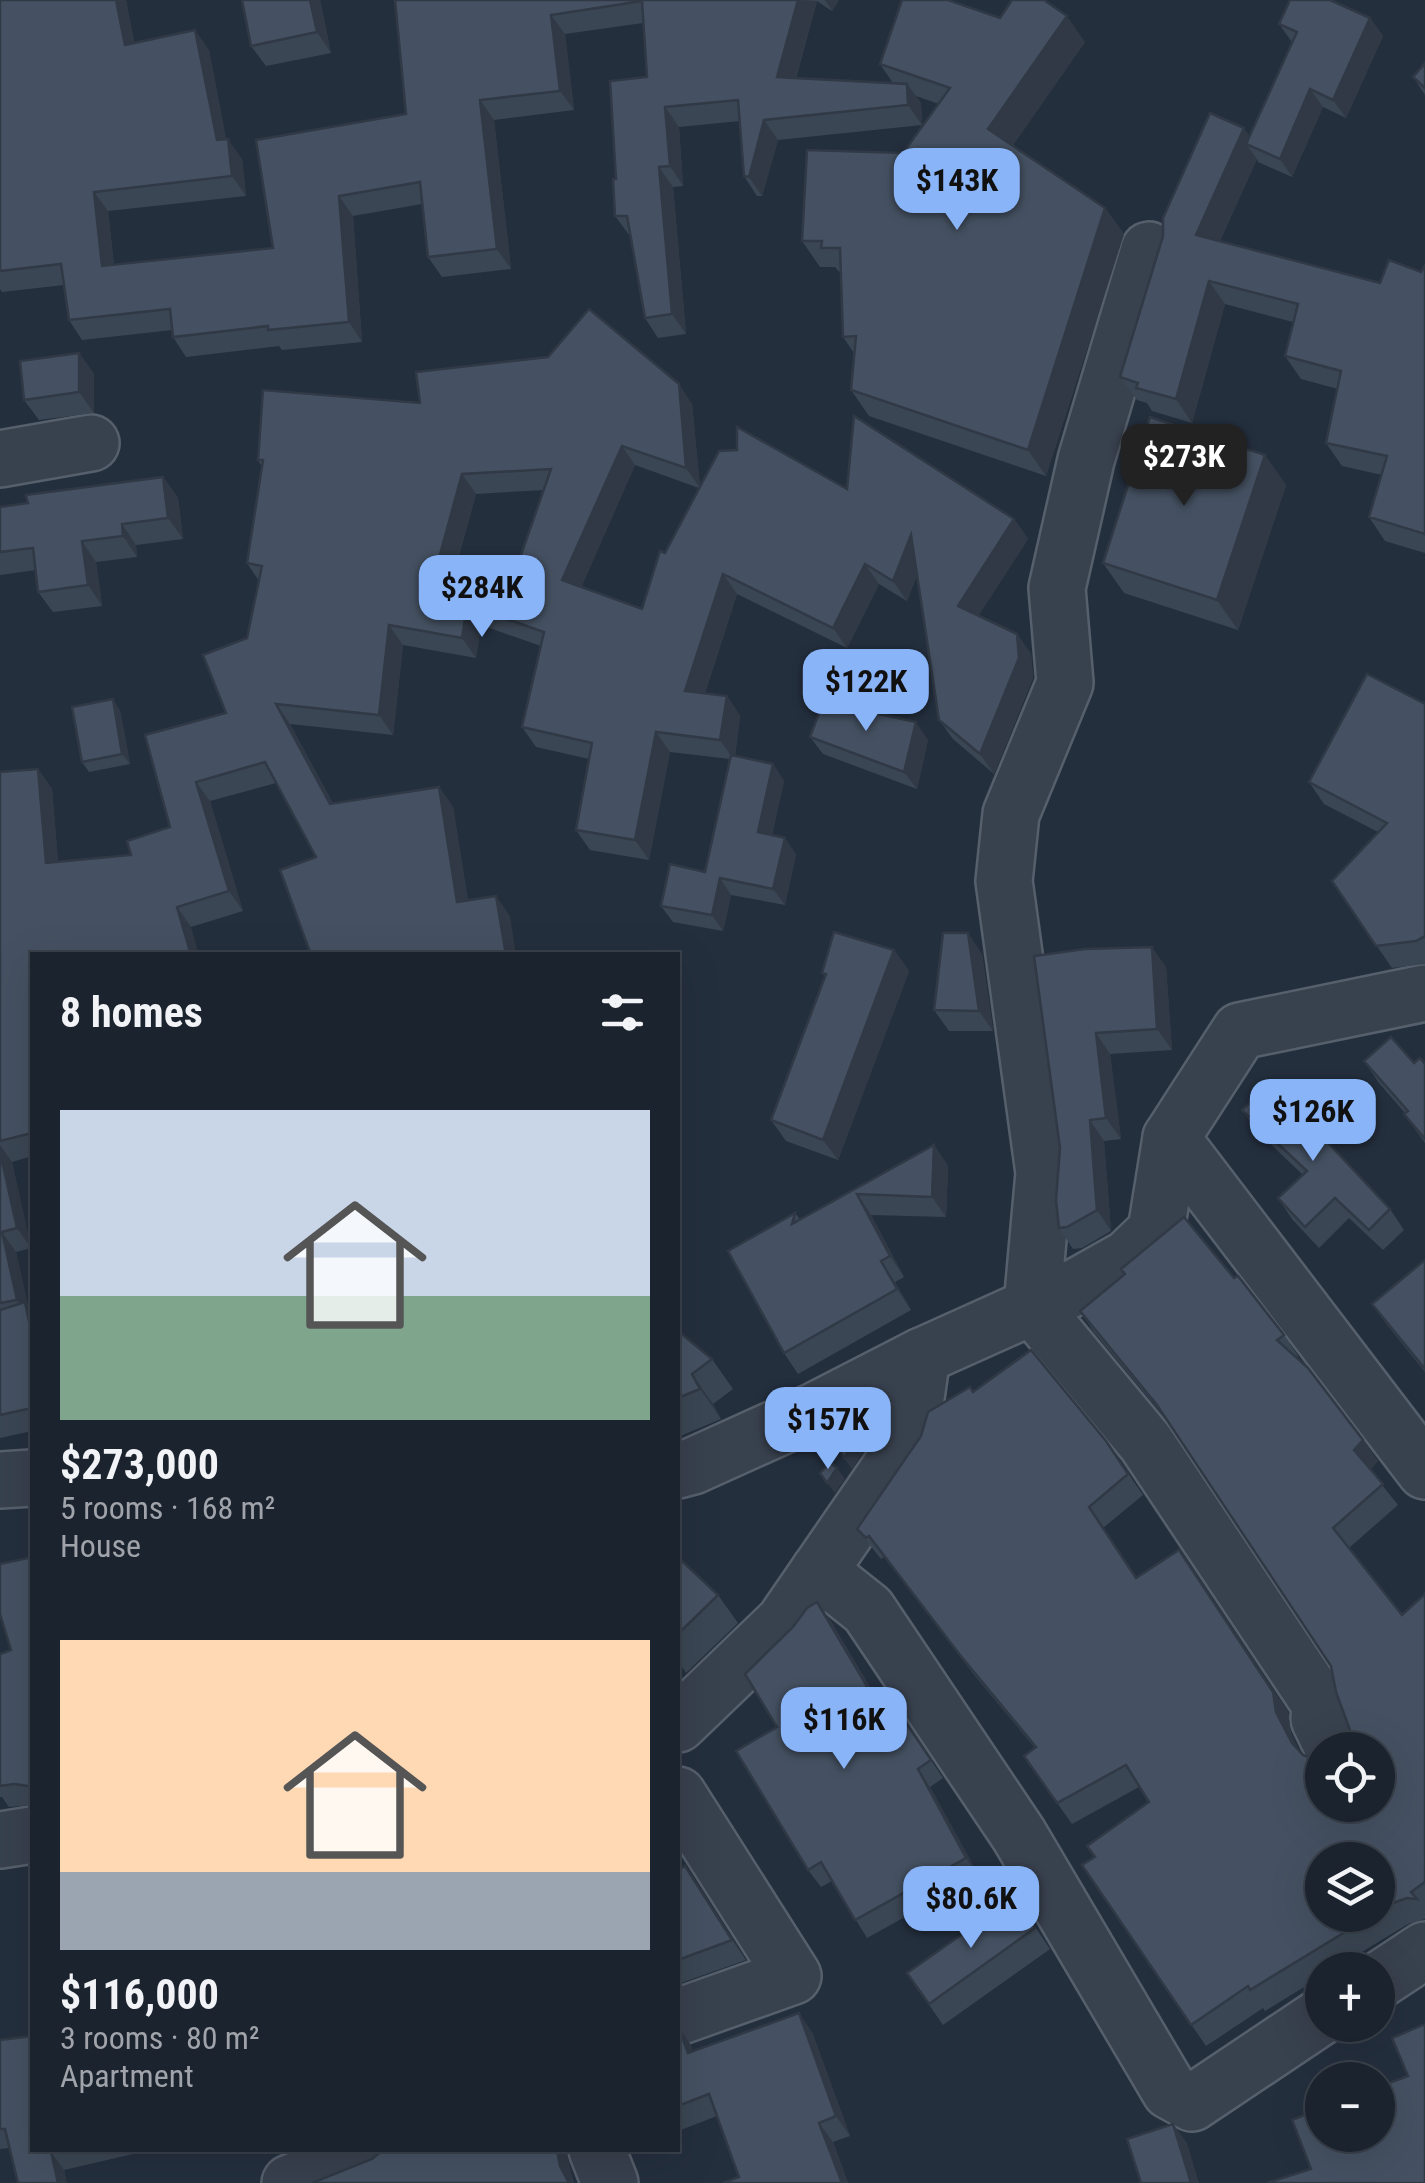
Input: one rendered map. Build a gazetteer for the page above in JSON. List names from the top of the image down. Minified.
{"page":{"price":["$143K","$273K","$284K","$122K","$126K","$157K","$116K","$80.6K"],"heading":"8 homes","list":[{"name":"$273,000","note":"5 rooms · 168 m² · House"},{"name":"$116,000","note":"3 rooms · 80 m² · Apartment"}],"map_buttons":["+","−"]}}
